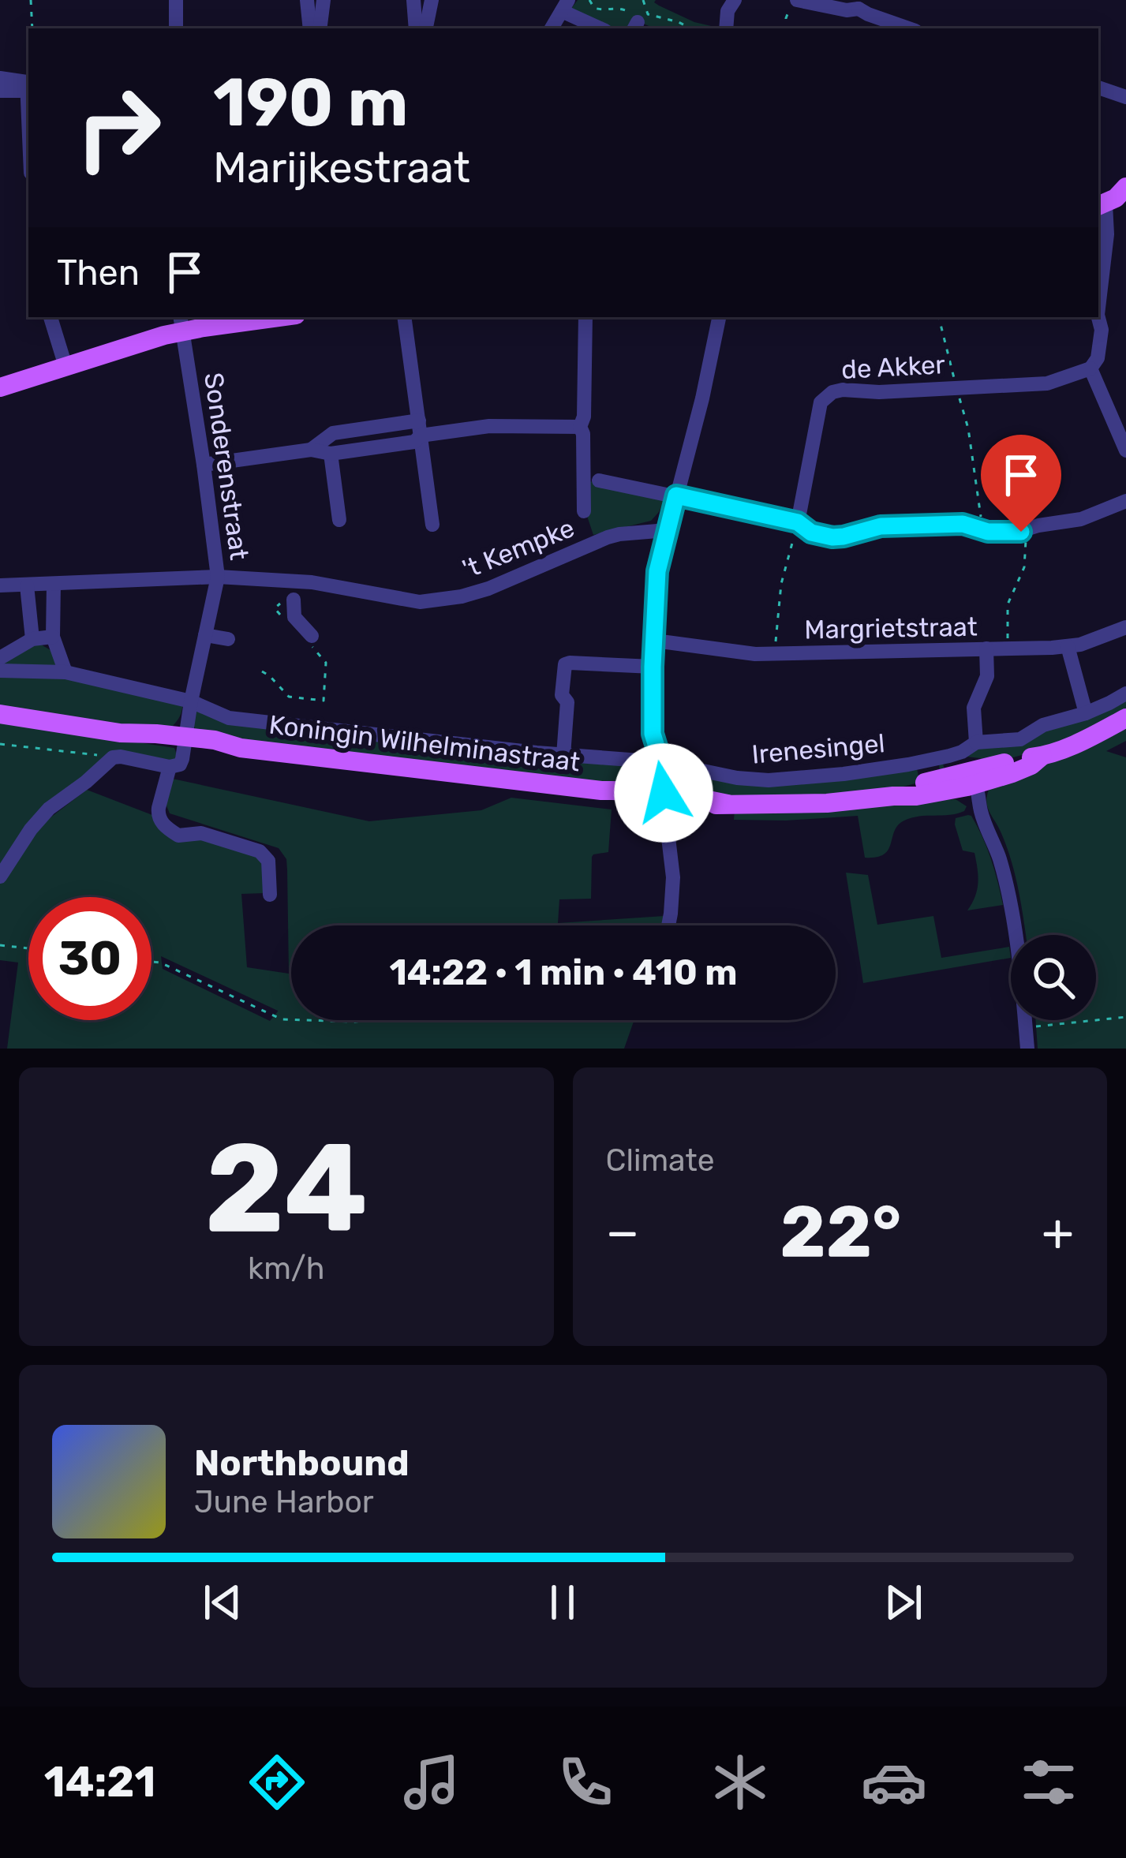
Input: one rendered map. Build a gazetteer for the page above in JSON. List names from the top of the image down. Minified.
{"streets":{"main road":["Koningin Wilhelminastraat"],"street":["de Akker","Sonderenstraat","'t Kempke","Margrietstraat","Irenesingel"]},"crossings":[["Sonderenstraat","'t Kempke"],["Sonderenstraat","Koningin Wilhelminastraat"],["Sonderenstraat","Irenesingel"]],"page":{"turn":["190 m","Marijkestraat"],"then":"Then","limit":"30","trip":"14:22 · 1 min · 410 m","tile":[["24","km/h"],"Climate"],"heat":["−","22°","+"],"song":["Northbound","June Harbor"],"tabs":"14:21"}}
